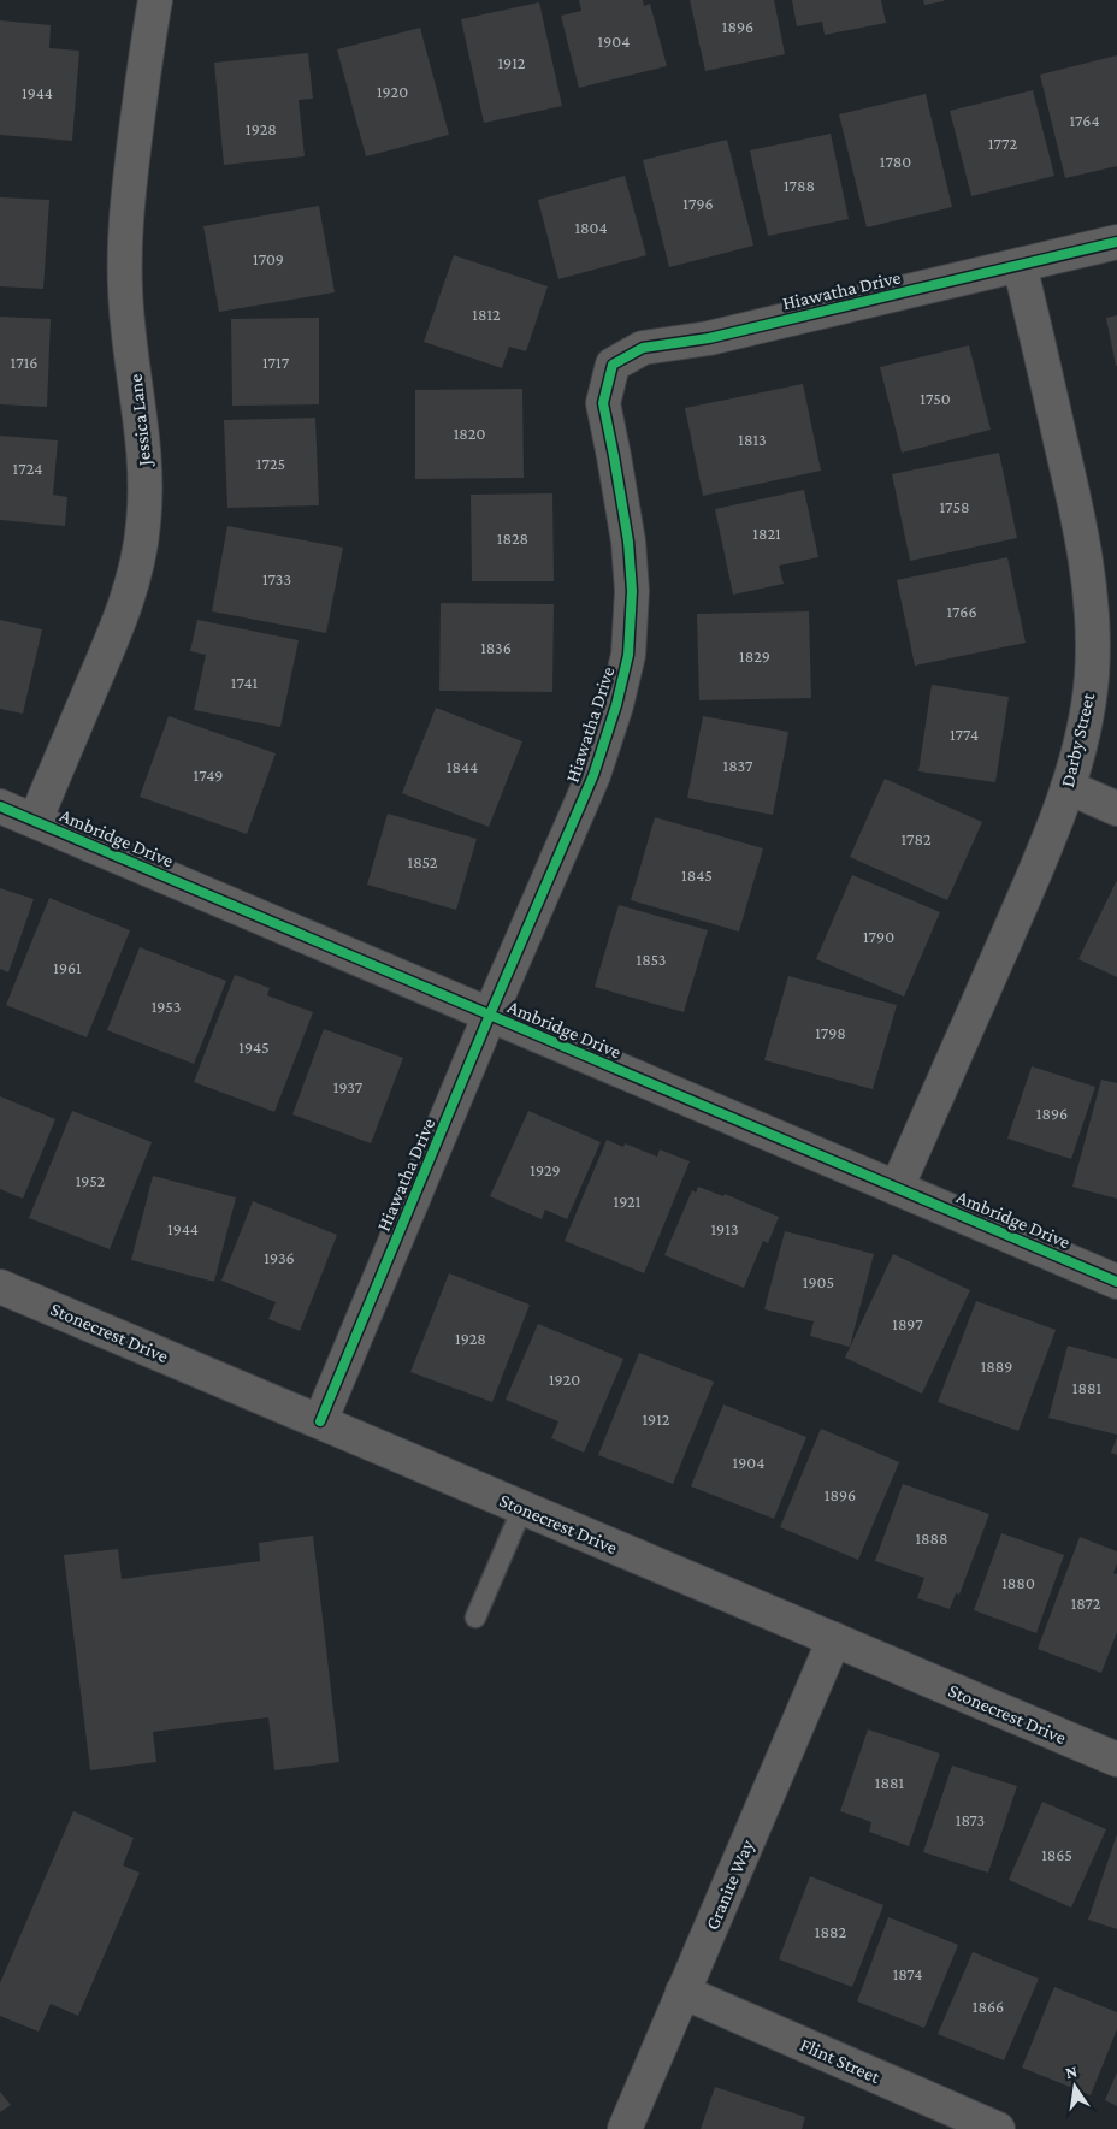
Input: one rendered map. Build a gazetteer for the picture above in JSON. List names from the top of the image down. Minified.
{"streets":{"street":["Hiawatha Drive","Jessica Lane","Darby Street","Ambridge Drive","Stonecrest Drive","Granite Way","Flint Street"]},"crossings":[["Hiawatha Drive","Darby Street"],["Hiawatha Drive","Ambridge Drive"],["Hiawatha Drive","Stonecrest Drive"],["Jessica Lane","Ambridge Drive"],["Darby Street","Ambridge Drive"],["Stonecrest Drive","Granite Way"],["Granite Way","Flint Street"]],"house_numbers":["1896","1904","1912","1920","1944","1764","1928","1772","1780","1788","1796","1804","1709","1812","1716","1717","1750","1820","1813","1725","1724","1758","1821","1828","1733","1766","1836","1829","1741","1774","1837","1844","1749","1782","1852","1845","1790","1853","1961","1953","1798","1945","1937","1896","1929","1952","1921","1944","1913","1936","1905","1897","1928","1889","1920","1881","1912","1904","1896","1888","1880","1872","1881","1873","1865","1882","1874","1866"],"north":"top"}
